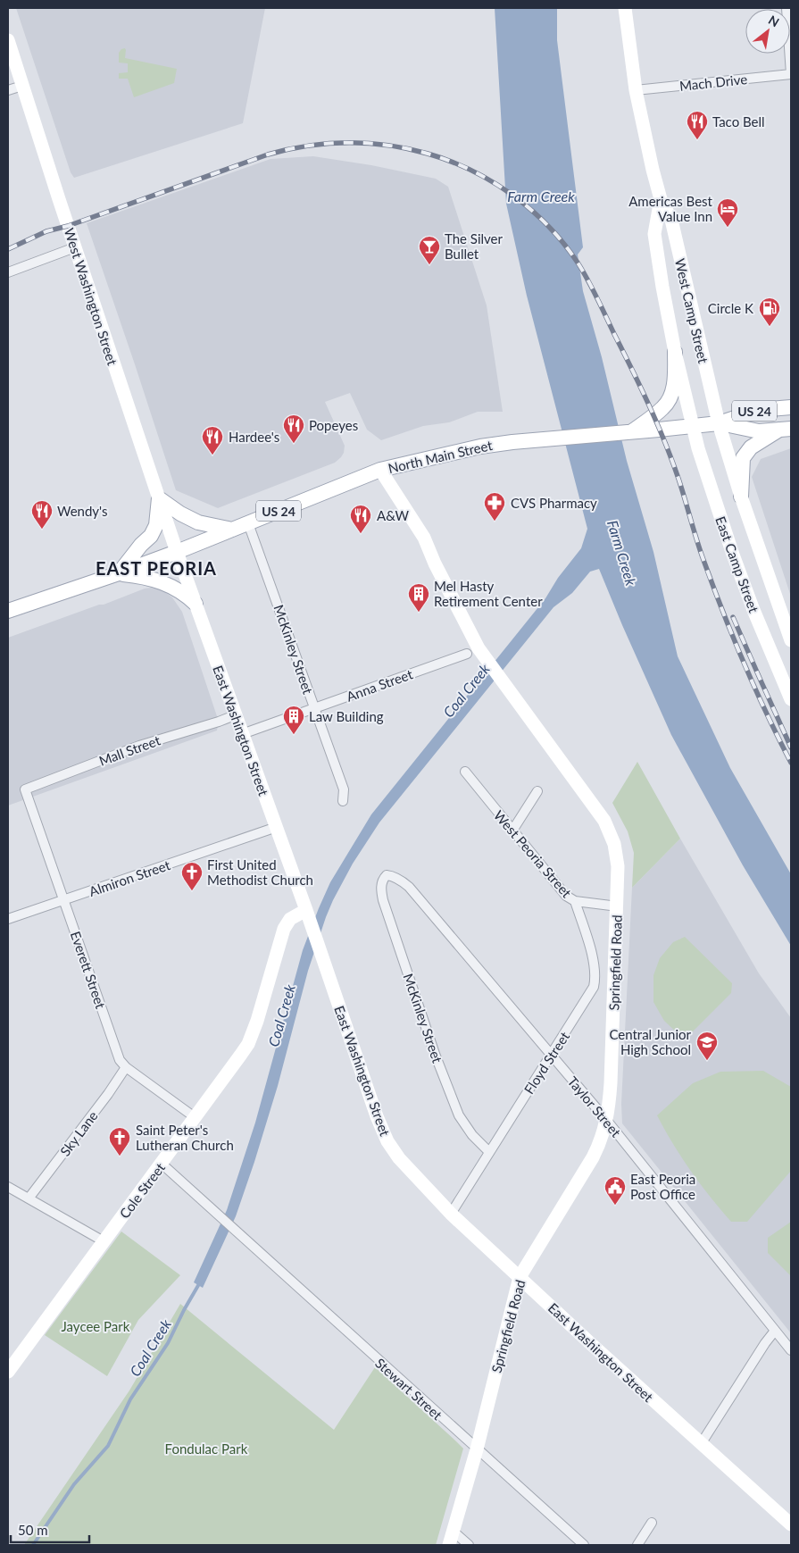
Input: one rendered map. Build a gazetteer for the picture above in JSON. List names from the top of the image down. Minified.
{"streets":{"main road":["West Washington Street","West Camp Street","US 24","North Main Street","East Camp Street","East Washington Street","Springfield Road","Cole Street"],"street":["Mach Drive","McKinley Street","Anna Street","Mall Street","West Peoria Street","Almiron Street","Everett Street","Floyd Street","Taylor Street","Sky Lane","Stewart Street"]},"crossings":[["Mach Drive","West Camp Street"],["West Washington Street","US 24"],["West Washington Street","North Main Street"],["West Washington Street","East Washington Street"],["West Camp Street","North Main Street"],["West Camp Street","East Camp Street"],["US 24","North Main Street"],["US 24","East Washington Street"],["North Main Street","East Camp Street"],["North Main Street","McKinley Street"],["North Main Street","East Washington Street"],["North Main Street","Springfield Road"],["McKinley Street","Anna Street"],["McKinley Street","Floyd Street"],["McKinley Street","Taylor Street"],["Anna Street","East Washington Street"],["East Washington Street","Mall Street"],["East Washington Street","Almiron Street"],["East Washington Street","Springfield Road"],["East Washington Street","Floyd Street"],["East Washington Street","Cole Street"],["Mall Street","Everett Street"],["West Peoria Street","Springfield Road"],["West Peoria Street","Floyd Street"],["Almiron Street","Everett Street"],["Springfield Road","Taylor Street"],["Springfield Road","Stewart Street"],["Everett Street","Sky Lane"],["Everett Street","Cole Street"],["Floyd Street","Taylor Street"],["Cole Street","Stewart Street"]],"districts":["EAST PEORIA"],"water":["Farm Creek","Coal Creek"],"parks":["Jaycee Park","Fondulac Park"],"places":{"restaurant":["Taco Bell","Popeyes","Hardee's","Wendy's","A&W"],"hotel":["Americas Best Value Inn"],"bar":["The Silver Bullet"],"fuel station":["Circle K"],"pharmacy":["CVS Pharmacy"],"building":["Mel Hasty Retirement Center","Law Building"],"church":["First United Methodist Church","Saint Peter's Lutheran Church"],"school or university":["Central Junior High School"],"public building":["East Peoria Post Office"]},"scale_bar":"50 m","north":"top right"}
